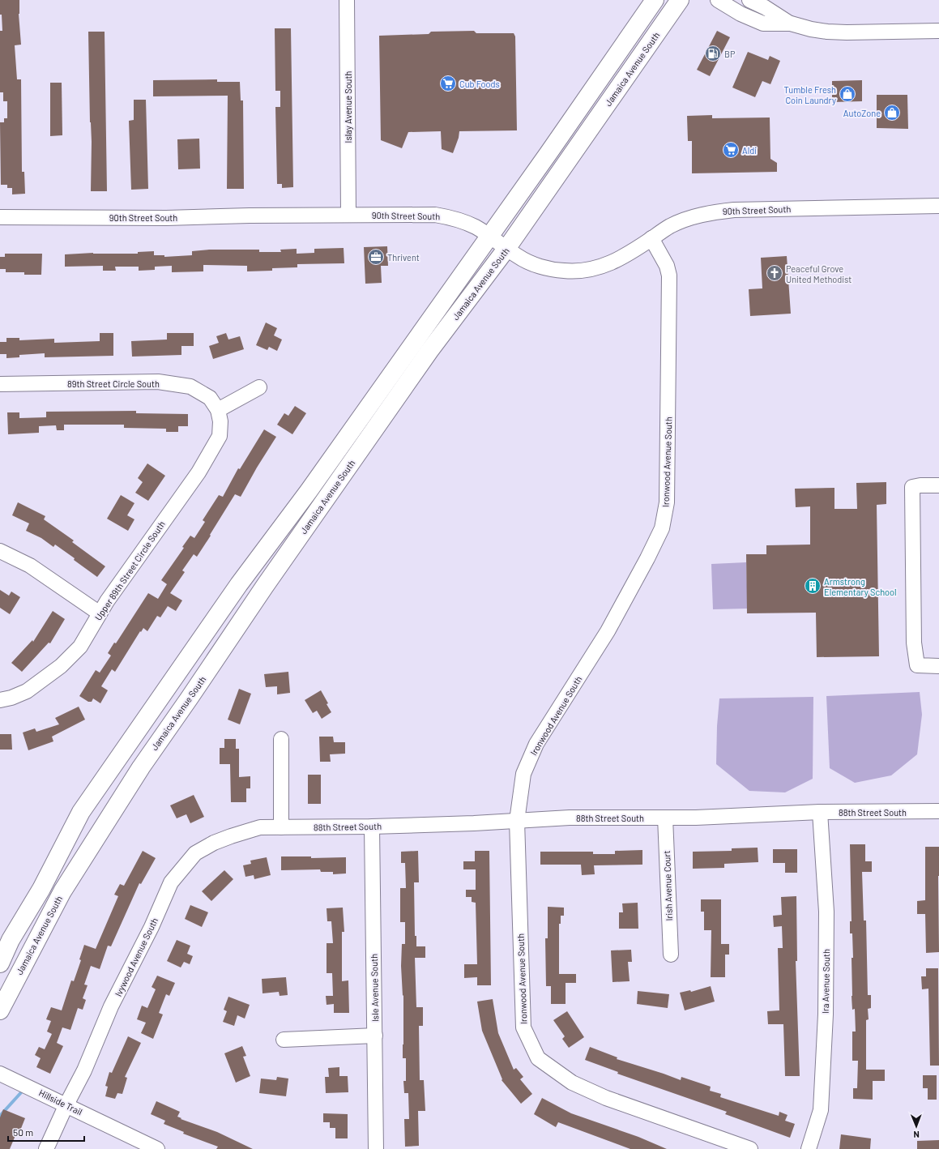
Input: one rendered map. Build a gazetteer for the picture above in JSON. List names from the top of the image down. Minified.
{"streets":{"main road":["Jamaica Avenue South"],"street":["Islay Avenue South","90th Street South","89th Street Circle South","Ironwood Avenue South","Upper 89th Street Circle South","88th Street South","Irish Avenue Court","Ivywood Avenue South","Ira Avenue South","Isle Avenue South","Hillside Trail"]},"crossings":[["Jamaica Avenue South","90th Street South"],["Islay Avenue South","90th Street South"],["90th Street South","Ironwood Avenue South"],["89th Street Circle South","Upper 89th Street Circle South"],["Ironwood Avenue South","88th Street South"],["88th Street South","Irish Avenue Court"],["88th Street South","Ivywood Avenue South"],["88th Street South","Ira Avenue South"],["88th Street South","Isle Avenue South"],["Ivywood Avenue South","Hillside Trail"]],"places":{"fuel station":["BP"],"supermarket":["Cub Foods","Aldi"],"shop":["Tumble Fresh Coin Laundry","AutoZone"],"office":["Thrivent"],"church":["Peaceful Grove United Methodist"],"building":["Armstrong Elementary School"]},"scale_bar":"50 m","north":"bottom"}
